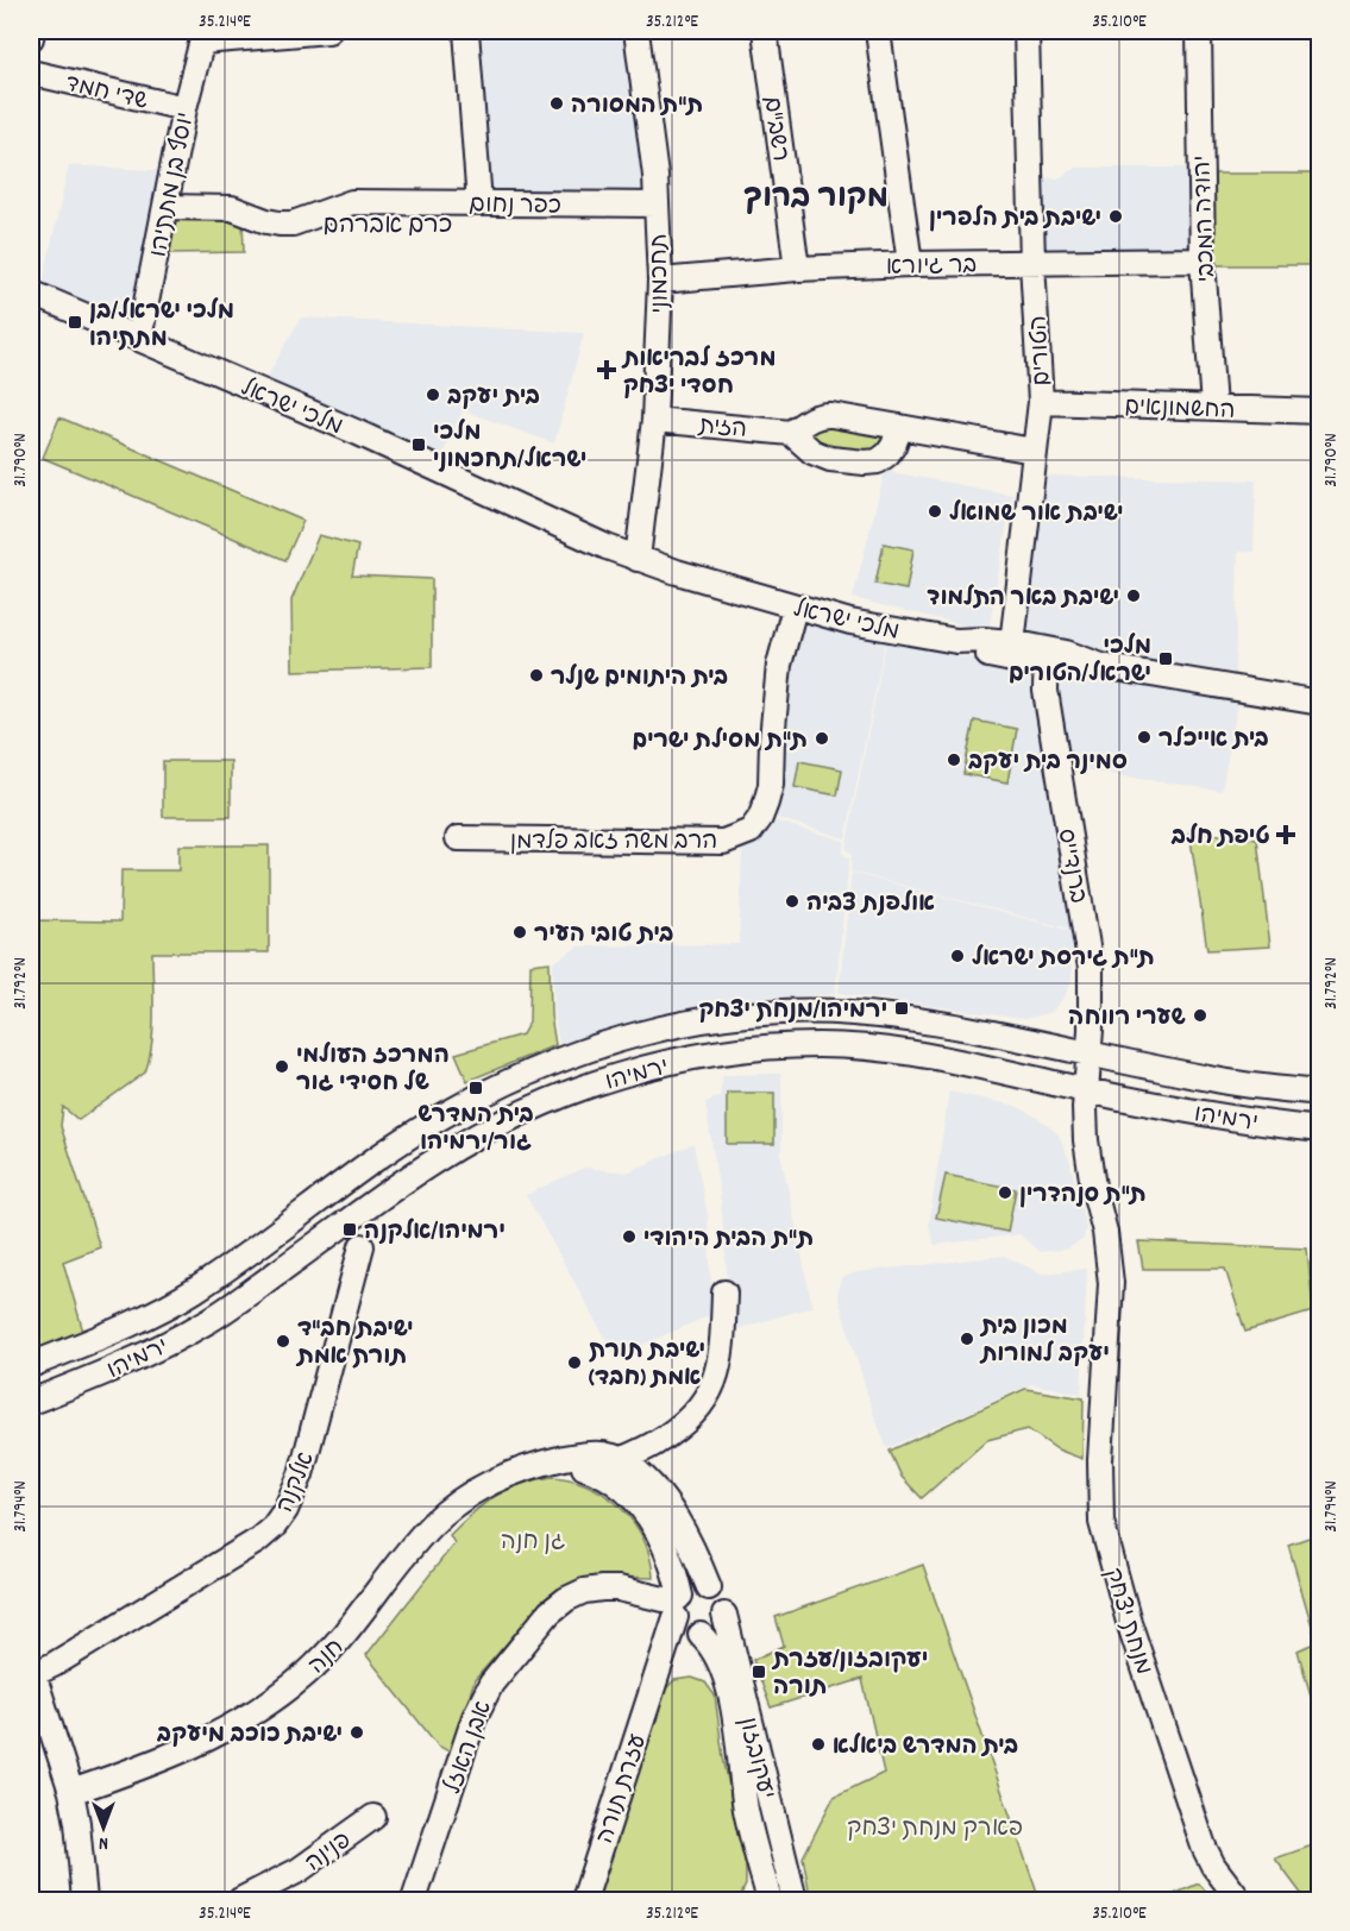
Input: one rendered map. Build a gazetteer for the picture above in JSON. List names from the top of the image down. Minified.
{"streets":{"street":["שדי חמד","רשב\"ם","יוסף בן מתתיהו","כפר נחום","יהודה המכבי","בר גיורא","תחכמוני","הטורים","מלכי ישראל","החשמונאים","הזית","הרב משה זאב פלדמן","ברנדייס","ירמיהו","אלקנה","מנחת יצחק","חנה","אבן האזל","יעקובזון","עזרת תורה","פנינה"]},"crossings":[["שדי חמד","יוסף בן מתתיהו"],["רשב\"ם","בר גיורא"],["יוסף בן מתתיהו","כפר נחום"],["יוסף בן מתתיהו","מלכי ישראל"],["כפר נחום","תחכמוני"],["יהודה המכבי","בר גיורא"],["יהודה המכבי","החשמונאים"],["בר גיורא","תחכמוני"],["בר גיורא","הטורים"],["תחכמוני","מלכי ישראל"],["תחכמוני","הזית"],["הטורים","מלכי ישראל"],["הטורים","החשמונאים"],["מלכי ישראל","הרב משה זאב פלדמן"],["מלכי ישראל","ברנדייס"],["ברנדייס","ירמיהו"],["ברנדייס","מנחת יצחק"],["ירמיהו","מנחת יצחק"],["חנה","אבן האזל"],["חנה","יעקובזון"],["חנה","עזרת תורה"],["אבן האזל","יעקובזון"],["אבן האזל","עזרת תורה"],["יעקובזון","עזרת תורה"]],"districts":["מקור ברוך","כרם אברהם"],"parks":["גן חנה","פארק מנחת יצחק"],"places":{"other":["ת\"ת המסורה","ישיבת בית הלפרין","בית יעקב","ישיבת אור שמואל","ישיבת באר התלמוד","בית היתומים שנלר","בית אייכלר","ת\"ת מסילת ישרים","סמינר בית יעקב","אולפנת צביה","בית טובי העיר","ת\"ת גירסת ישראל","שערי רווחה","המרכז העולמי של חסידי גור","ת\"ת סנהדרין","ת\"ת הבית היהודי","מכון בית יעקב למורות","ישיבת חב\"ד תורת אמת","ישיבת תורת אמת (חבד)","ישיבת כוכב מיעקב","בית המדרש ביאלא"],"transit":["מלכי ישראל/בן מתתיהו","מלכי ישראל/תחכמוני","מלכי ישראל/הטורים","ירמיהו/מנחת יצחק","בית המדרש גור/ירמיהו","ירמיהו/אלקנה","יעקובזון/עזרת תורה"],"health":["מרכז לבריאות חסדי יצחק","טיפת חלב"]},"north":"bottom","coordinates":["35.214°E","35.212°E","35.210°E","31.790°N","31.792°N","31.794°N"]}
